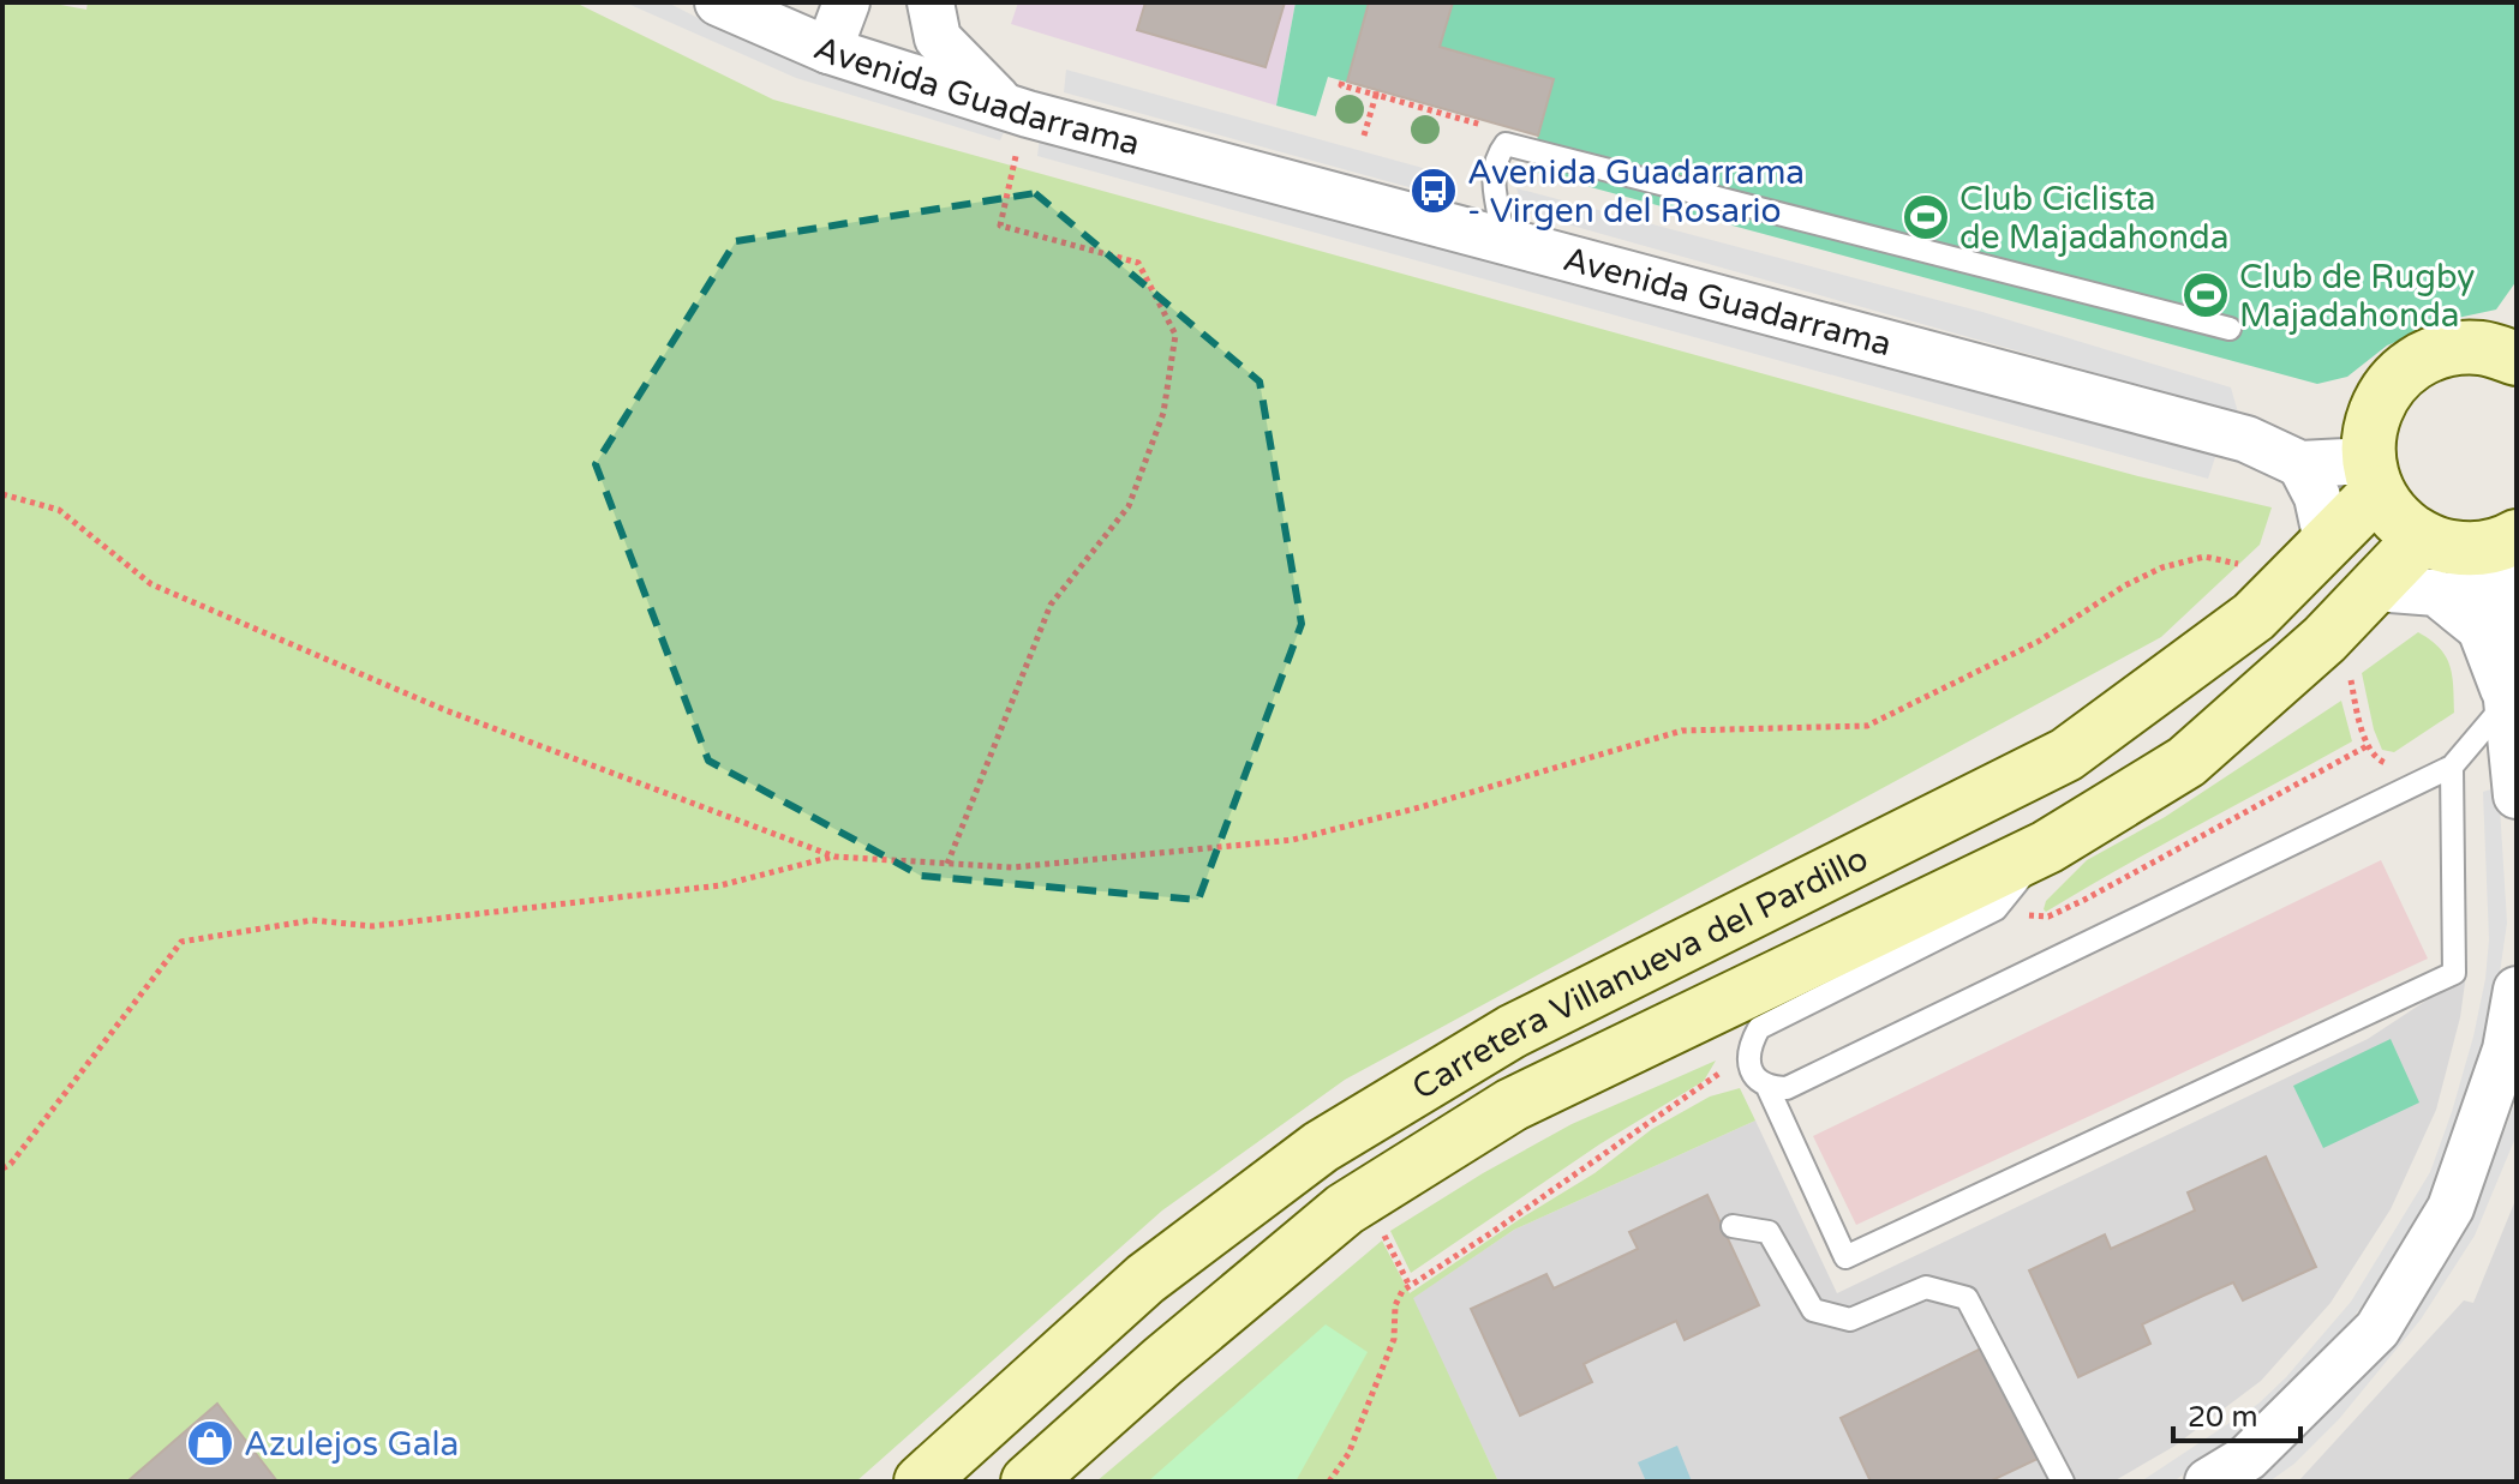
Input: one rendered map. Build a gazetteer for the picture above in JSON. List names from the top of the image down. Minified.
{"streets":{"street":["Avenida Guadarrama","Carretera Villanueva del Pardillo"]},"crossings":[["Avenida Guadarrama","Carretera Villanueva del Pardillo"]],"places":{"bus stop":["Avenida Guadarrama - Virgen del Rosario"],"sports":["Club Ciclista de Majadahonda","Club de Rugby Majadahonda"],"shop":["Azulejos Gala"]},"scale_bar":"20 m"}
